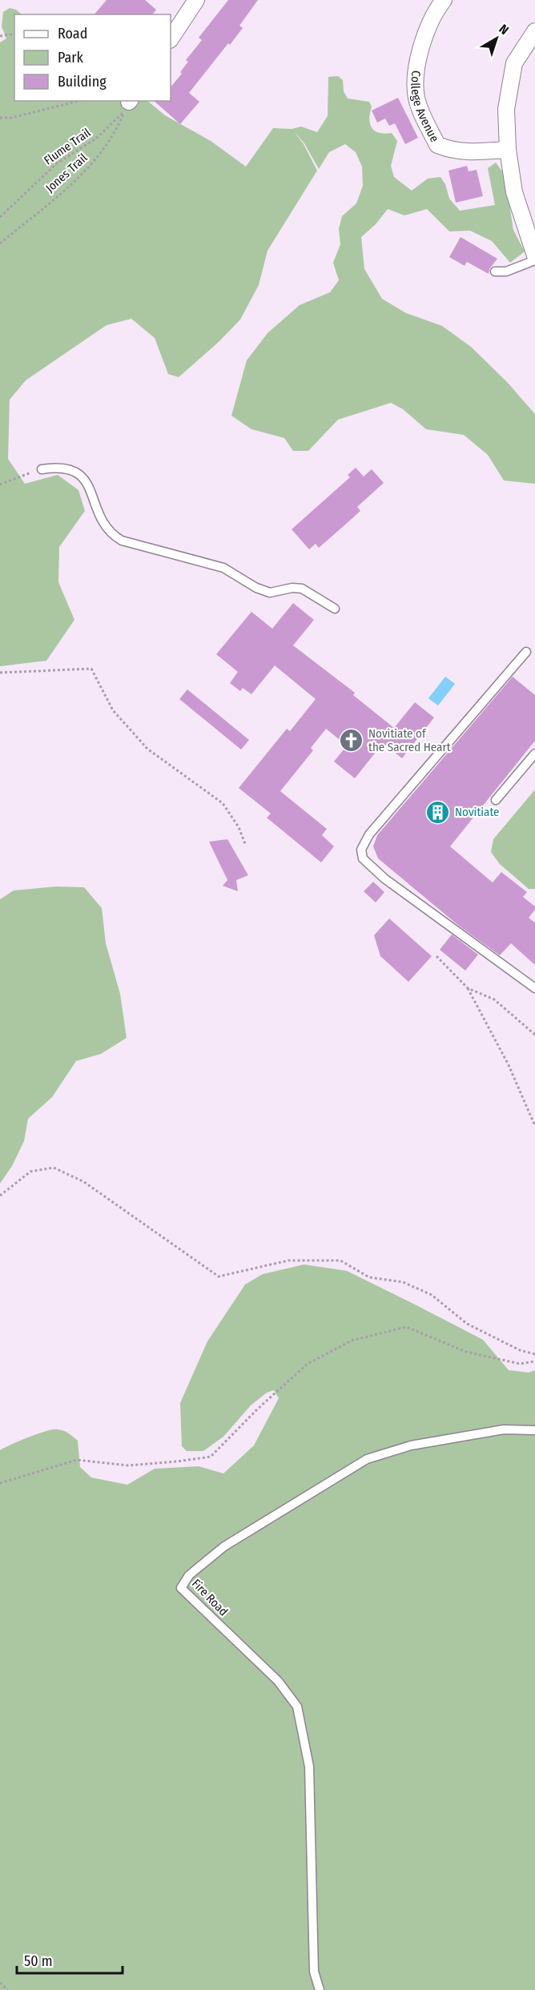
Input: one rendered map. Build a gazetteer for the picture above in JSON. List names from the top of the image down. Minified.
{"streets":{"street":["College Avenue"],"lane":["Fire Road"],"path":["Flume Trail","Jones Trail"]},"crossings":[["Flume Trail","Jones Trail"]],"places":{"church":["Novitiate of the Sacred Heart"],"building":["Novitiate"]},"legend":["Road","Park","Building"],"scale_bar":"50 m","north":"top right"}
